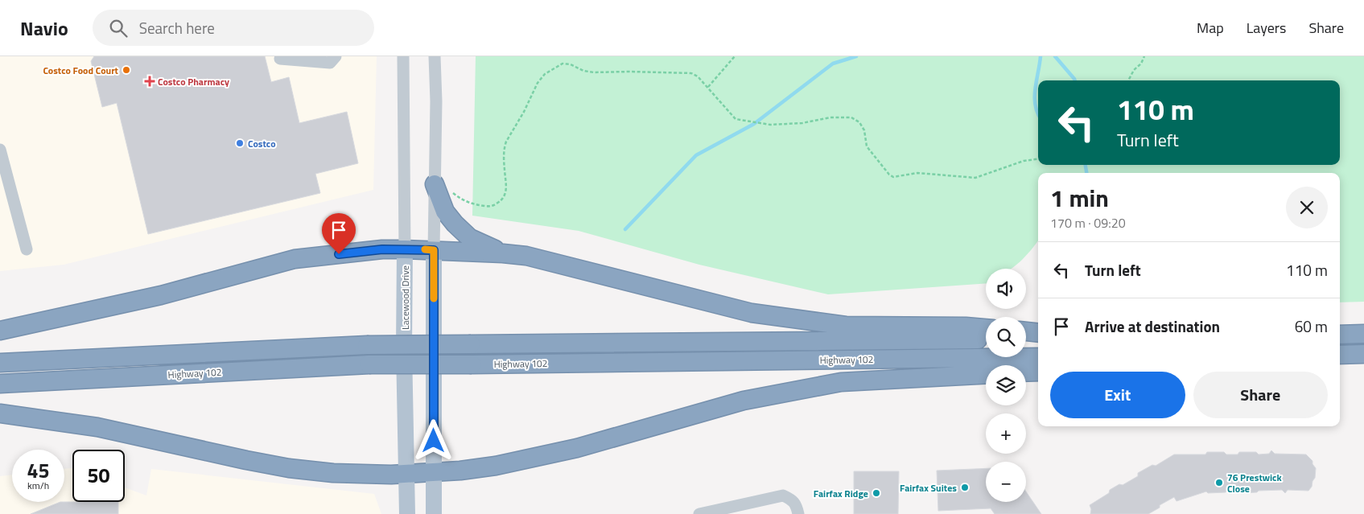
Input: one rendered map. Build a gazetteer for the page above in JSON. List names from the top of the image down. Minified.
{"streets":{"highway":["Highway 102"],"main road":["Lacewood Drive"]},"places":{"other":["Costco Food Court","Costco","76 Prestwick Close","Fairfax Suites","Fairfax Ridge"],"health":["Costco Pharmacy"]},"page":{"header":"Navio","search":"Search here","nav":["Map","Layers","Share"],"turn":["110 m","Turn left"],"heading":["1 min","170 m · 09:20"],"list":[{"name":"Turn left","value":"110 m"},{"name":"Arrive at destination","value":"60 m"}],"map_buttons":["+","−"],"buttons":["Exit","Share"],"speed":"45 km/h","limit":"50"}}
